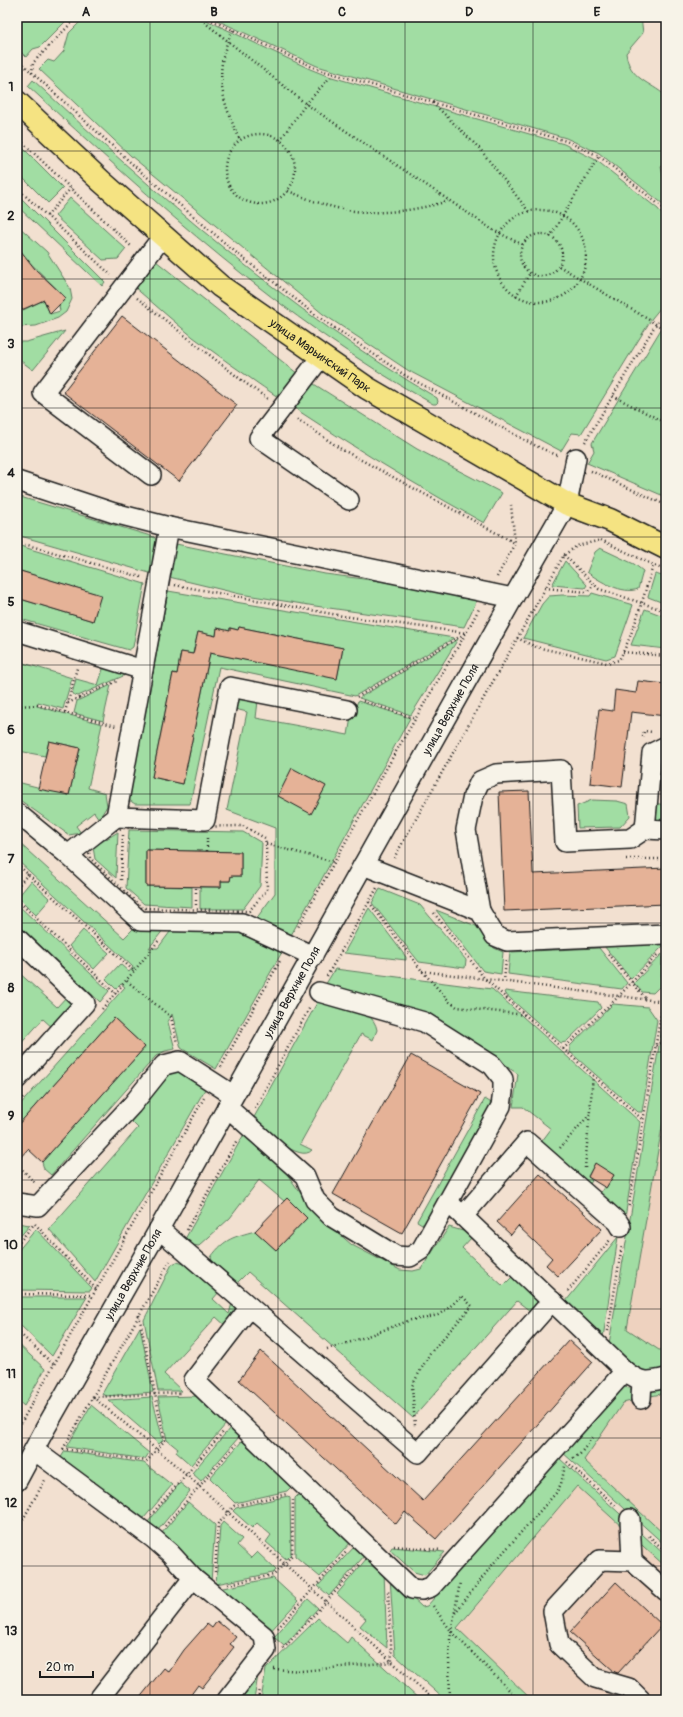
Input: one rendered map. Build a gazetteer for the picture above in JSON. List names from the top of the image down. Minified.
{"streets":{"main road":["улица Марьинский Парк"],"street":["улица Верхние Поля"]},"crossings":[["улица Марьинский Парк","улица Верхние Поля"]],"scale_bar":"20 m","grid":{"columns":["A","B","C","D","E"],"rows":["1","2","3","4","5","6","7","8","9","10","11","12","13"]}}
